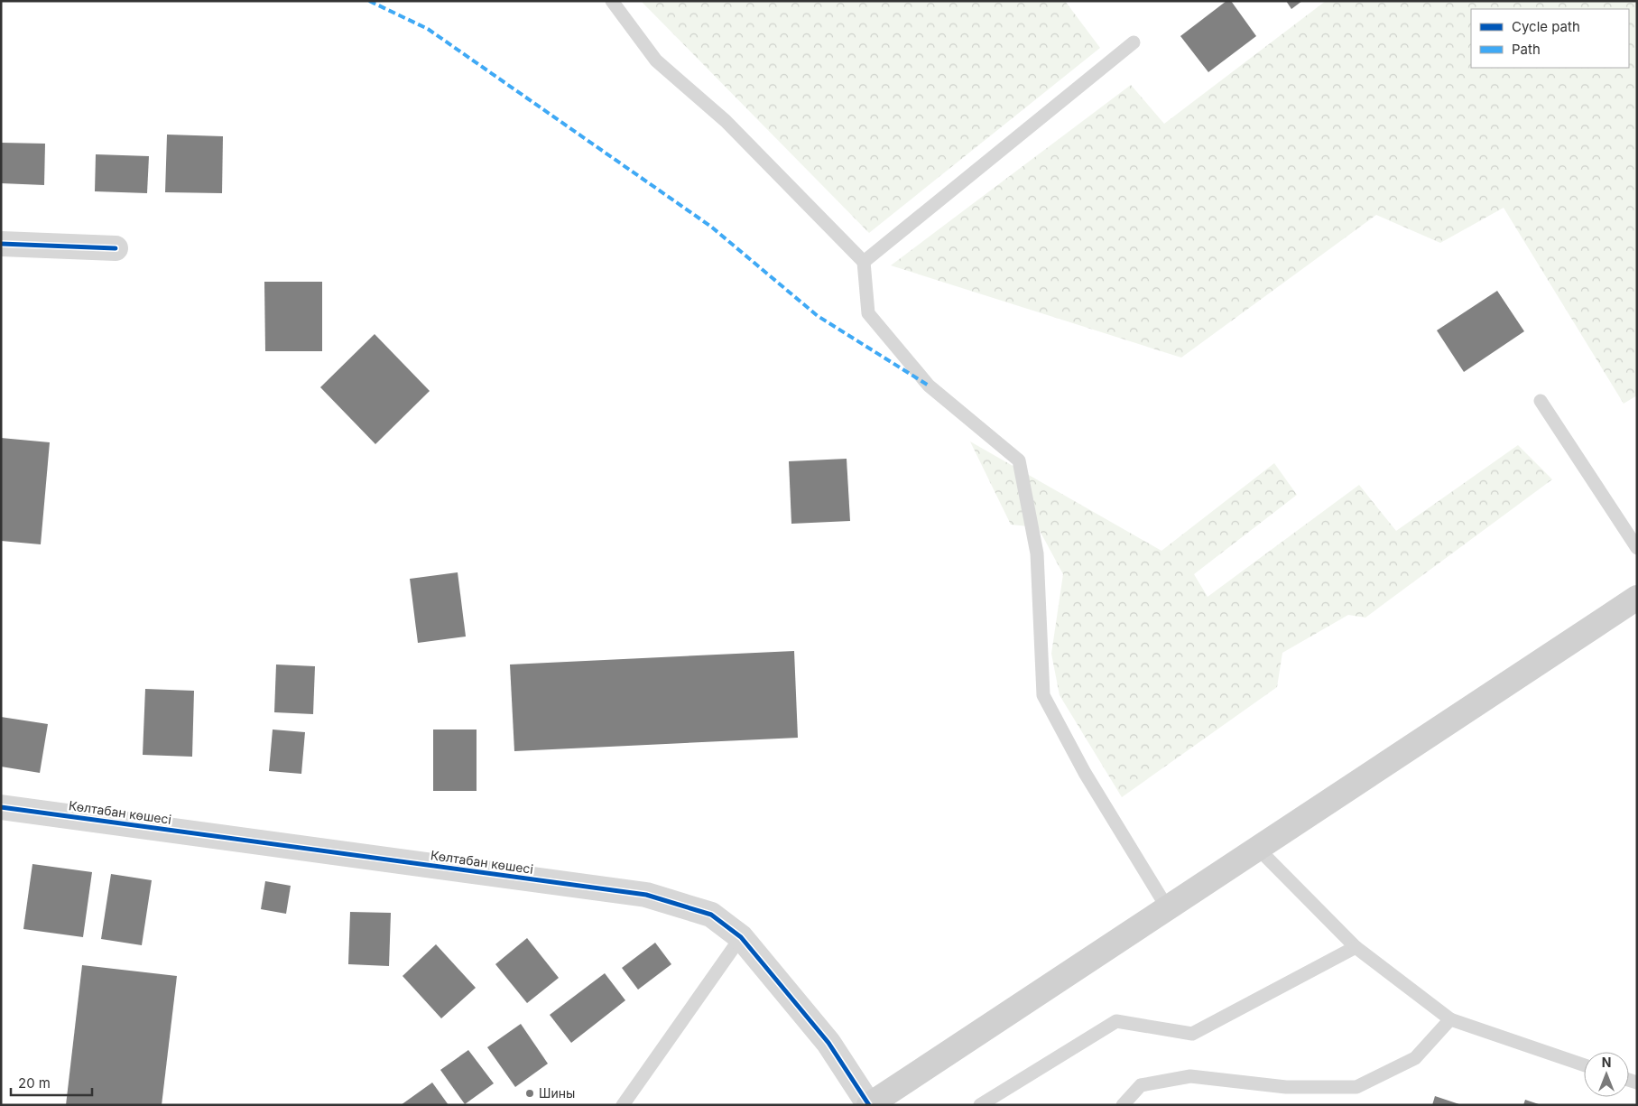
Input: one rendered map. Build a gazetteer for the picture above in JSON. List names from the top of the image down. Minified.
{"streets":{"street":["Көлтабан көшесі"]},"places":["Шины"],"legend":["Cycle path","Path"],"scale_bar":"20 m","north":"top"}
